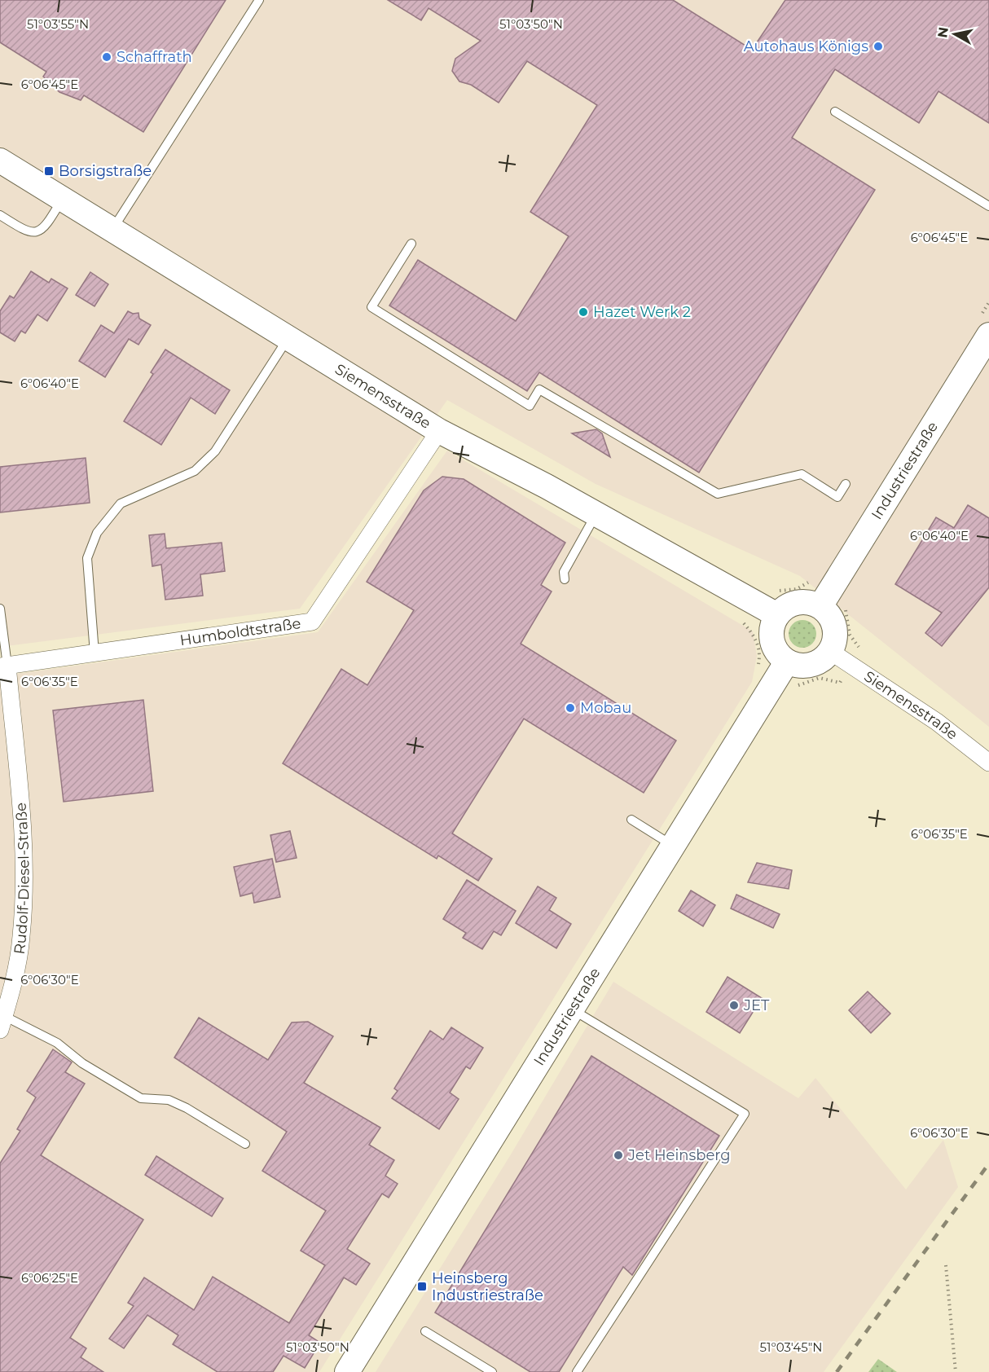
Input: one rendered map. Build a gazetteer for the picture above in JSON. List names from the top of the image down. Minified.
{"streets":{"street":["Siemensstraße","Industriestraße","Humboldtstraße","Rudolf-Diesel-Straße"]},"crossings":[["Siemensstraße","Industriestraße"],["Siemensstraße","Humboldtstraße"],["Humboldtstraße","Rudolf-Diesel-Straße"]],"places":{"other":["Autohaus Königs","Schaffrath","Hazet Werk 2","Mobau","JET","Jet Heinsberg"],"transit":["Borsigstraße","Heinsberg Industriestraße"]},"north":"left","coordinates":["51°03'55\"N","51°03'50\"N","6°06'45\"E","6°06'40\"E","6°06'35\"E","6°06'30\"E","6°06'25\"E","51°03'45\"N"]}
